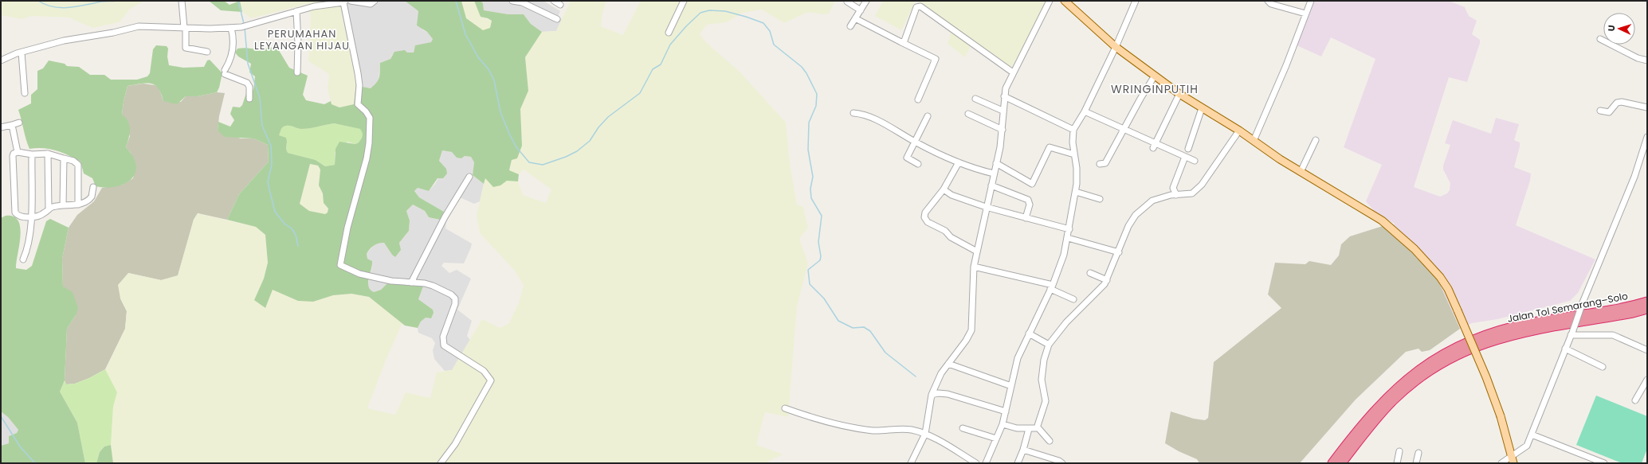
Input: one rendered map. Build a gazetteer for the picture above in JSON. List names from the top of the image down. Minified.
{"streets":{"highway":["Jalan Tol Semarang–Solo"]},"districts":["PERUMAHAN LEYANGAN HIJAU","WRINGINPUTIH"],"north":"left"}
